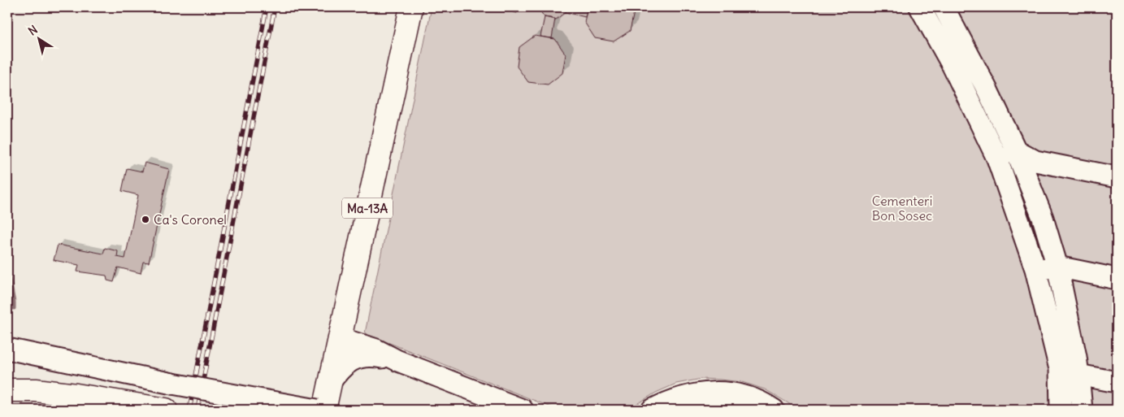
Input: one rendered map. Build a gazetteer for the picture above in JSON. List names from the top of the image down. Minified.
{"streets":{"main road":["Ma-13A"]},"parks":["Cementeri Bon Sosec"],"places":["Ca's Coronel"],"north":"top left"}
